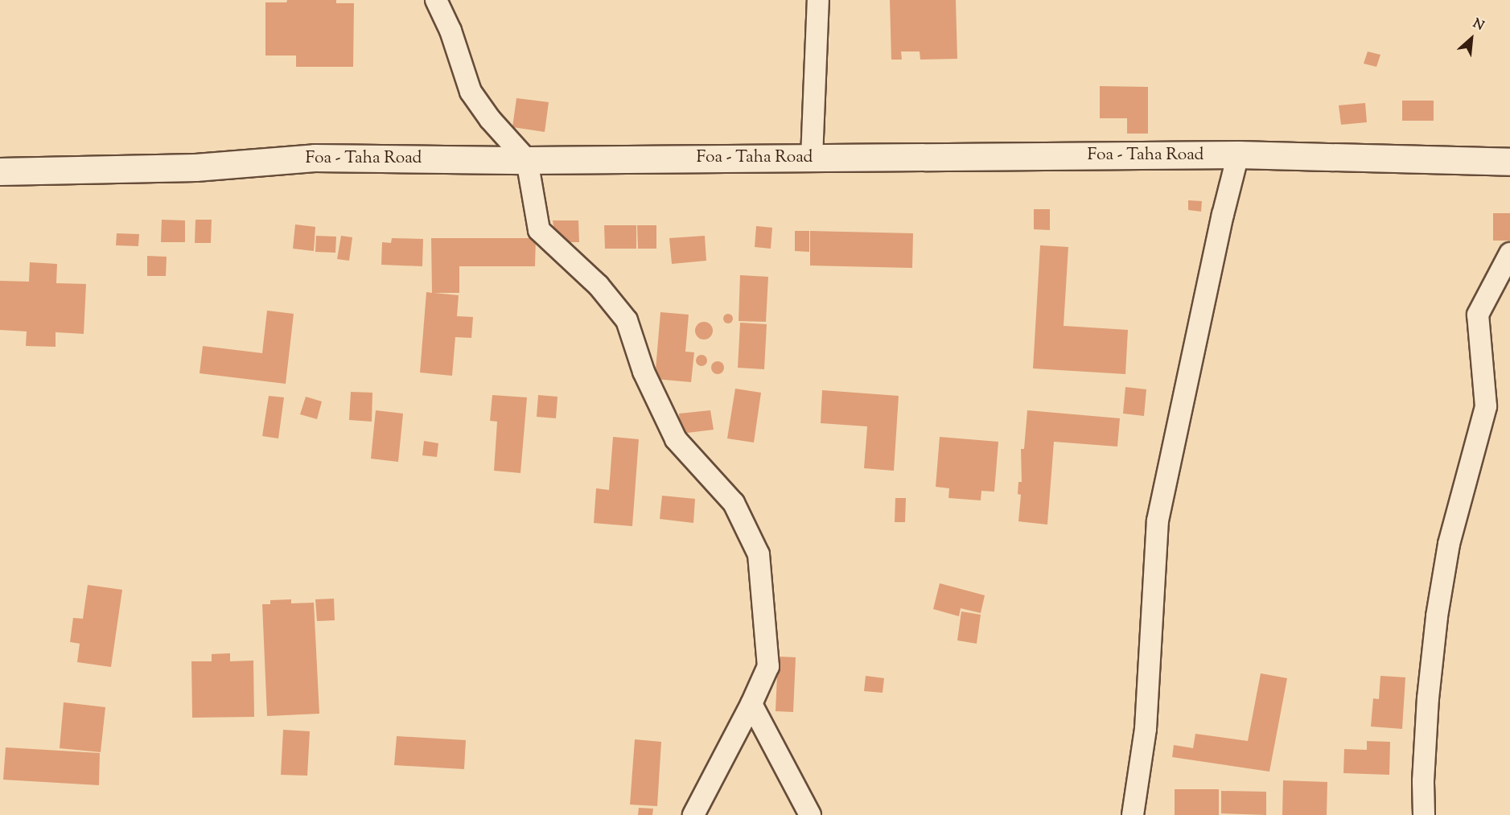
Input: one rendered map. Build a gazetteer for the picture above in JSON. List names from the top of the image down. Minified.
{"streets":{"street":["Foa - Taha Road"]},"north":"top right"}
